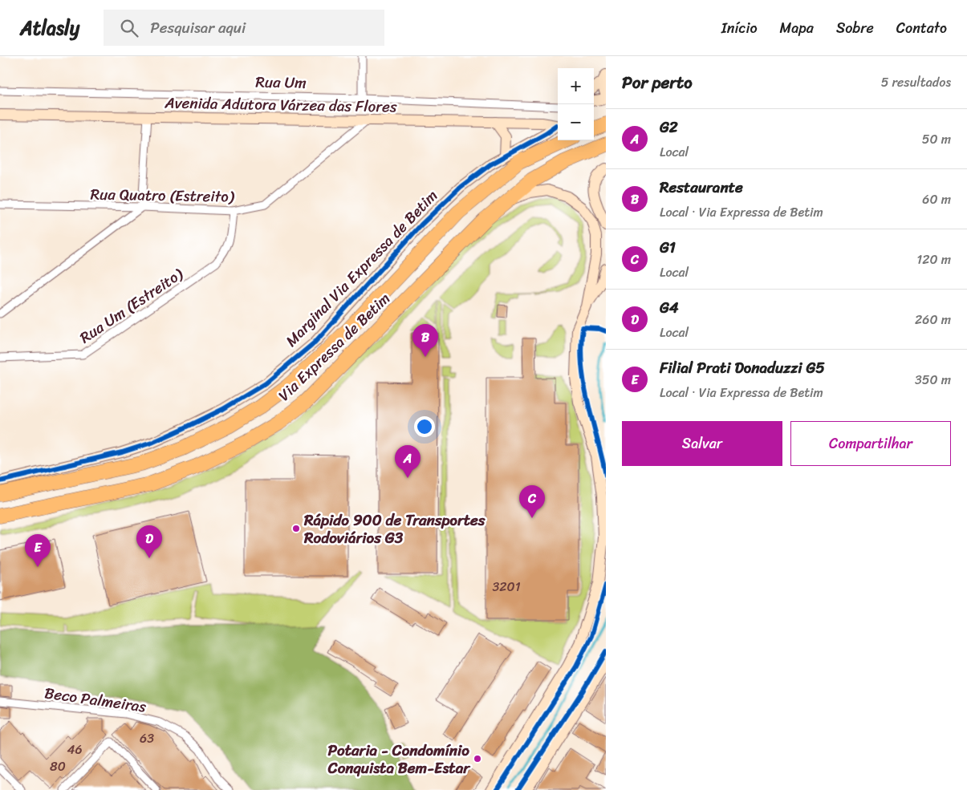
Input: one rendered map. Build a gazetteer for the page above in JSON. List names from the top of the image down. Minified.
{"streets":{"highway":["Via Expressa de Betim"],"street":["Rua Um","Avenida Adutora Várzea das Flores","Rua Quatro (Estreito)","Marginal Via Expressa de Betim","Rua Um (Estreito)","Beco Palmeiras"]},"crossings":[["Avenida Adutora Várzea das Flores","Rua Quatro (Estreito)"],["Rua Quatro (Estreito)","Rua Um (Estreito)"]],"places":["Rápido 900 de Transportes Rodoviários G3","Potaria - Condomínio Conquista Bem-Estar"],"house_numbers":["3201","63","46","80"],"page":{"header":"Atlasly","search":"Pesquisar aqui","nav":["Início","Mapa","Sobre","Contato"],"heading":["Por perto","5 resultados"],"map_buttons":["+","−"],"list":[{"mark":"A","name":"G2","note":"Local","value":"50 m"},{"mark":"B","name":"Restaurante","note":"Local · Via Expressa de Betim","value":"60 m"},{"mark":"C","name":"G1","note":"Local","value":"120 m"},{"mark":"D","name":"G4","note":"Local","value":"260 m"},{"mark":"E","name":"Filial Prati Donaduzzi G5","note":"Local · Via Expressa de Betim","value":"350 m"}],"pins":["B","A","C","D","E"],"buttons":["Salvar","Compartilhar"]}}
